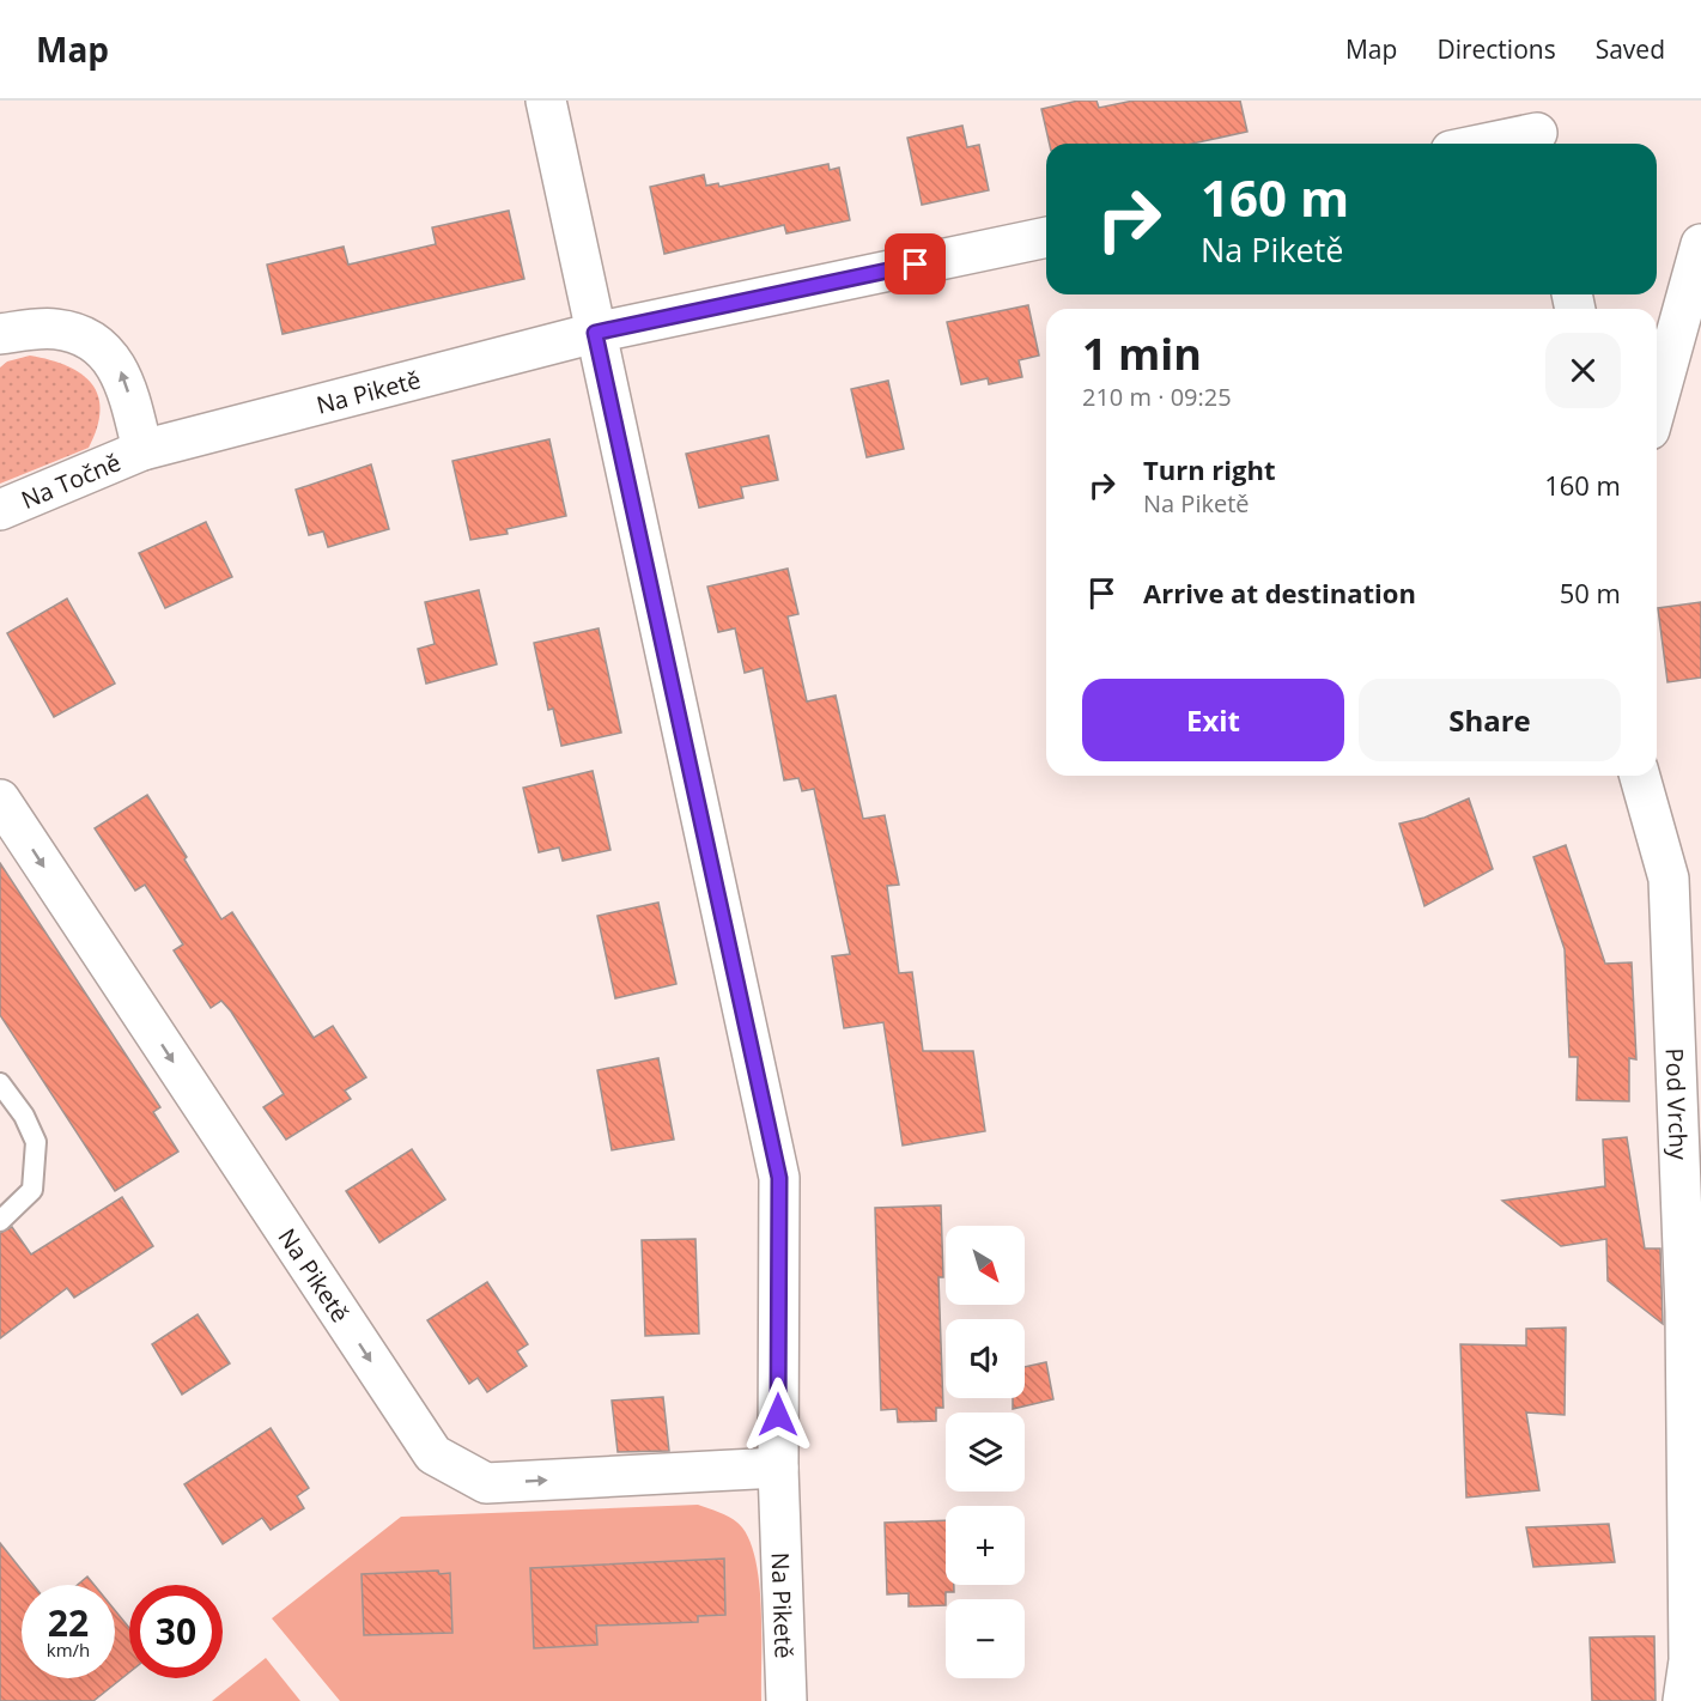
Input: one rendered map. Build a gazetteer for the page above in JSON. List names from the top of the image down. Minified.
{"streets":{"street":["Na Piketě","Na Točně","Pod Vrchy"]},"crossings":[["Na Piketě","Na Točně"]],"north":"bottom right","page":{"header":"Map","nav":["Map","Directions","Saved"],"turn":["160 m","Na Piketě"],"heading":["1 min","210 m · 09:25"],"list":[{"name":"Turn right","note":"Na Piketě","value":"160 m"},{"name":"Arrive at destination","value":"50 m"}],"buttons":["Exit","Share"],"map_buttons":["+","−"],"speed":"22 km/h","limit":"30"}}
